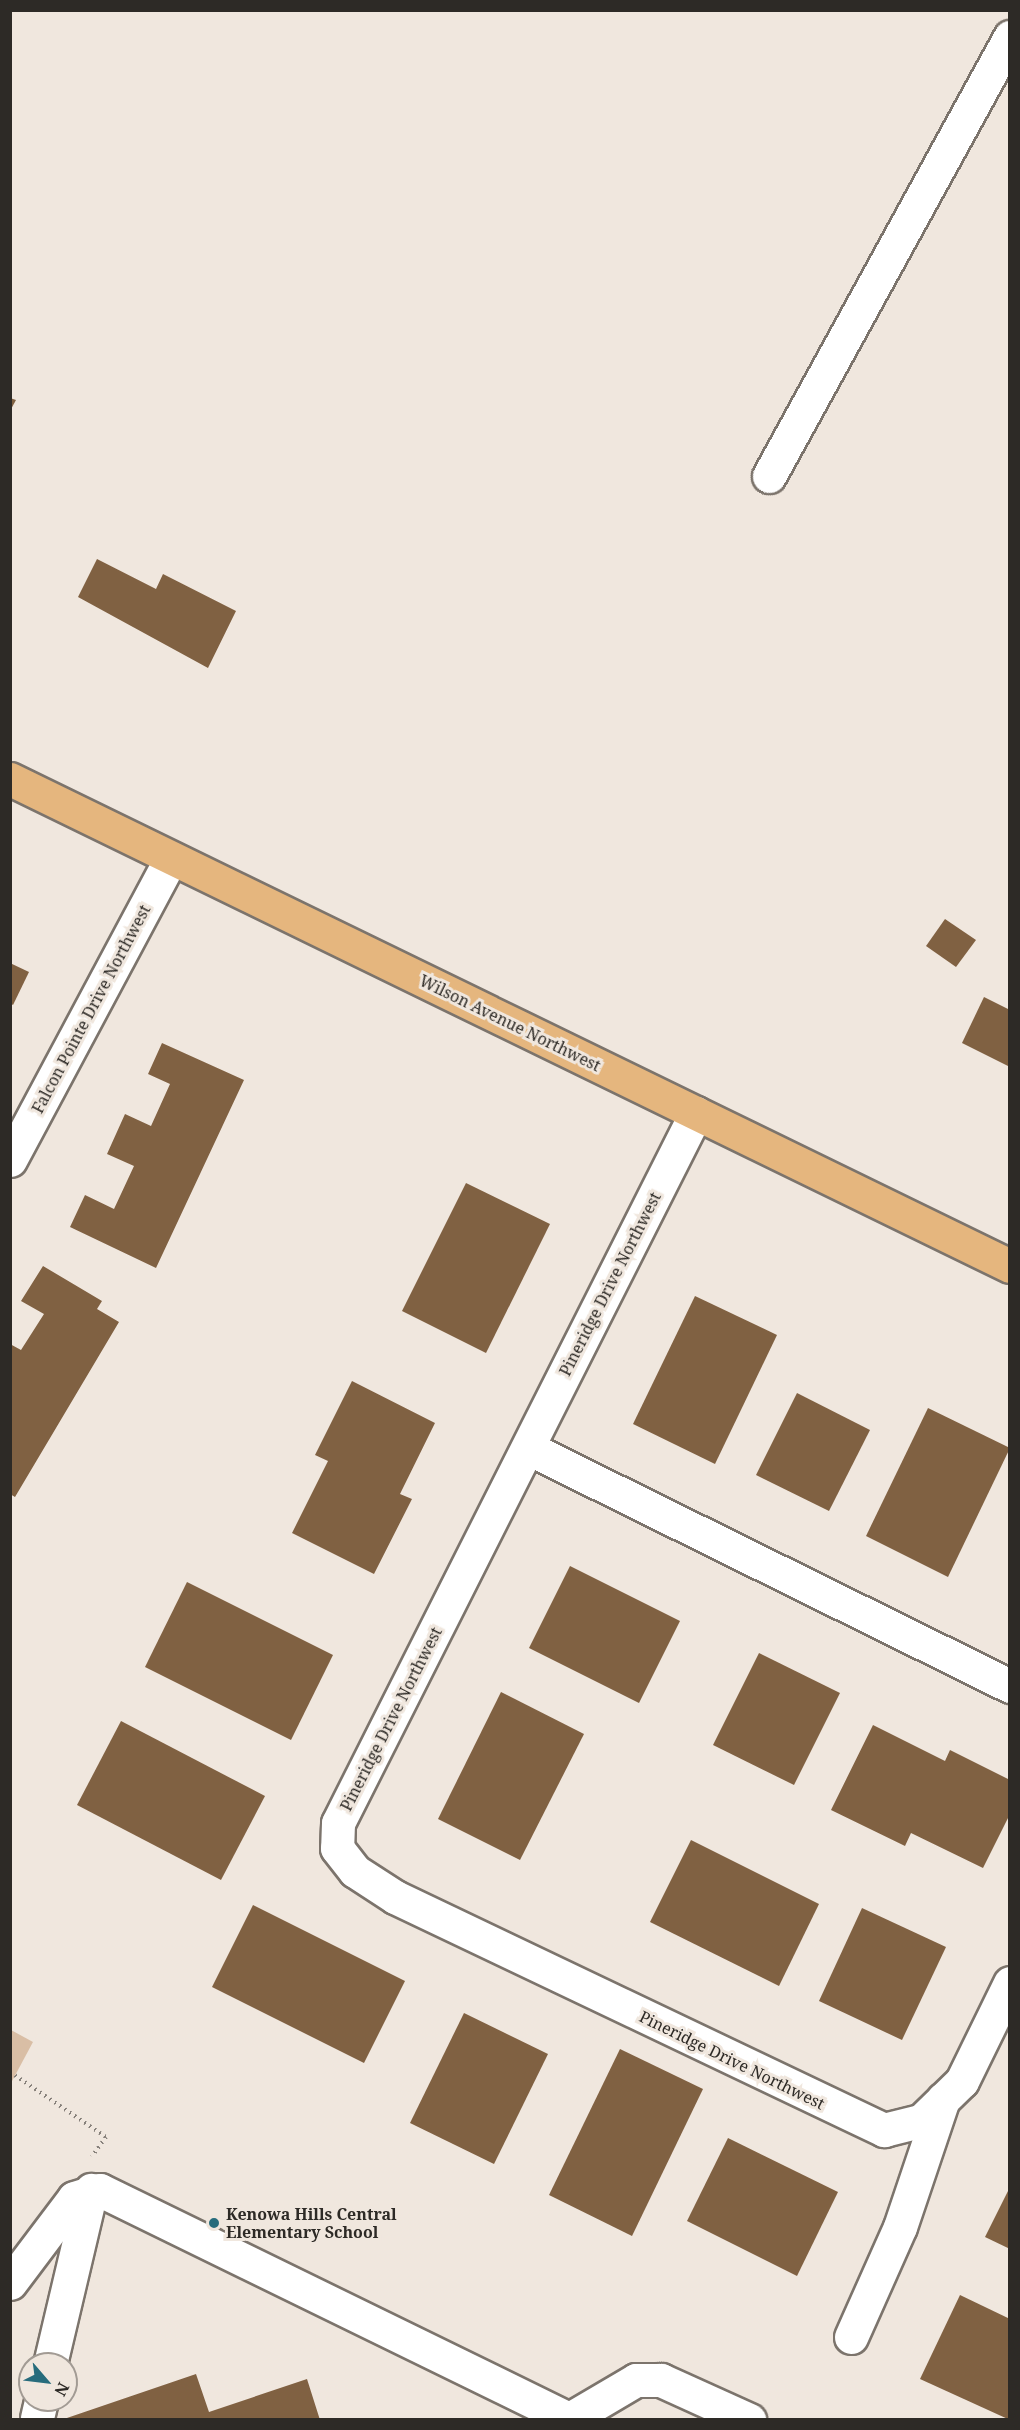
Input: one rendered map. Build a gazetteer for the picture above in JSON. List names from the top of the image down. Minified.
{"streets":{"main road":["Wilson Avenue Northwest"],"street":["Falcon Pointe Drive Northwest","Pineridge Drive Northwest"]},"crossings":[["Falcon Pointe Drive Northwest","Wilson Avenue Northwest"],["Wilson Avenue Northwest","Pineridge Drive Northwest"]],"places":["Kenowa Hills Central Elementary School"],"north":"bottom right"}
